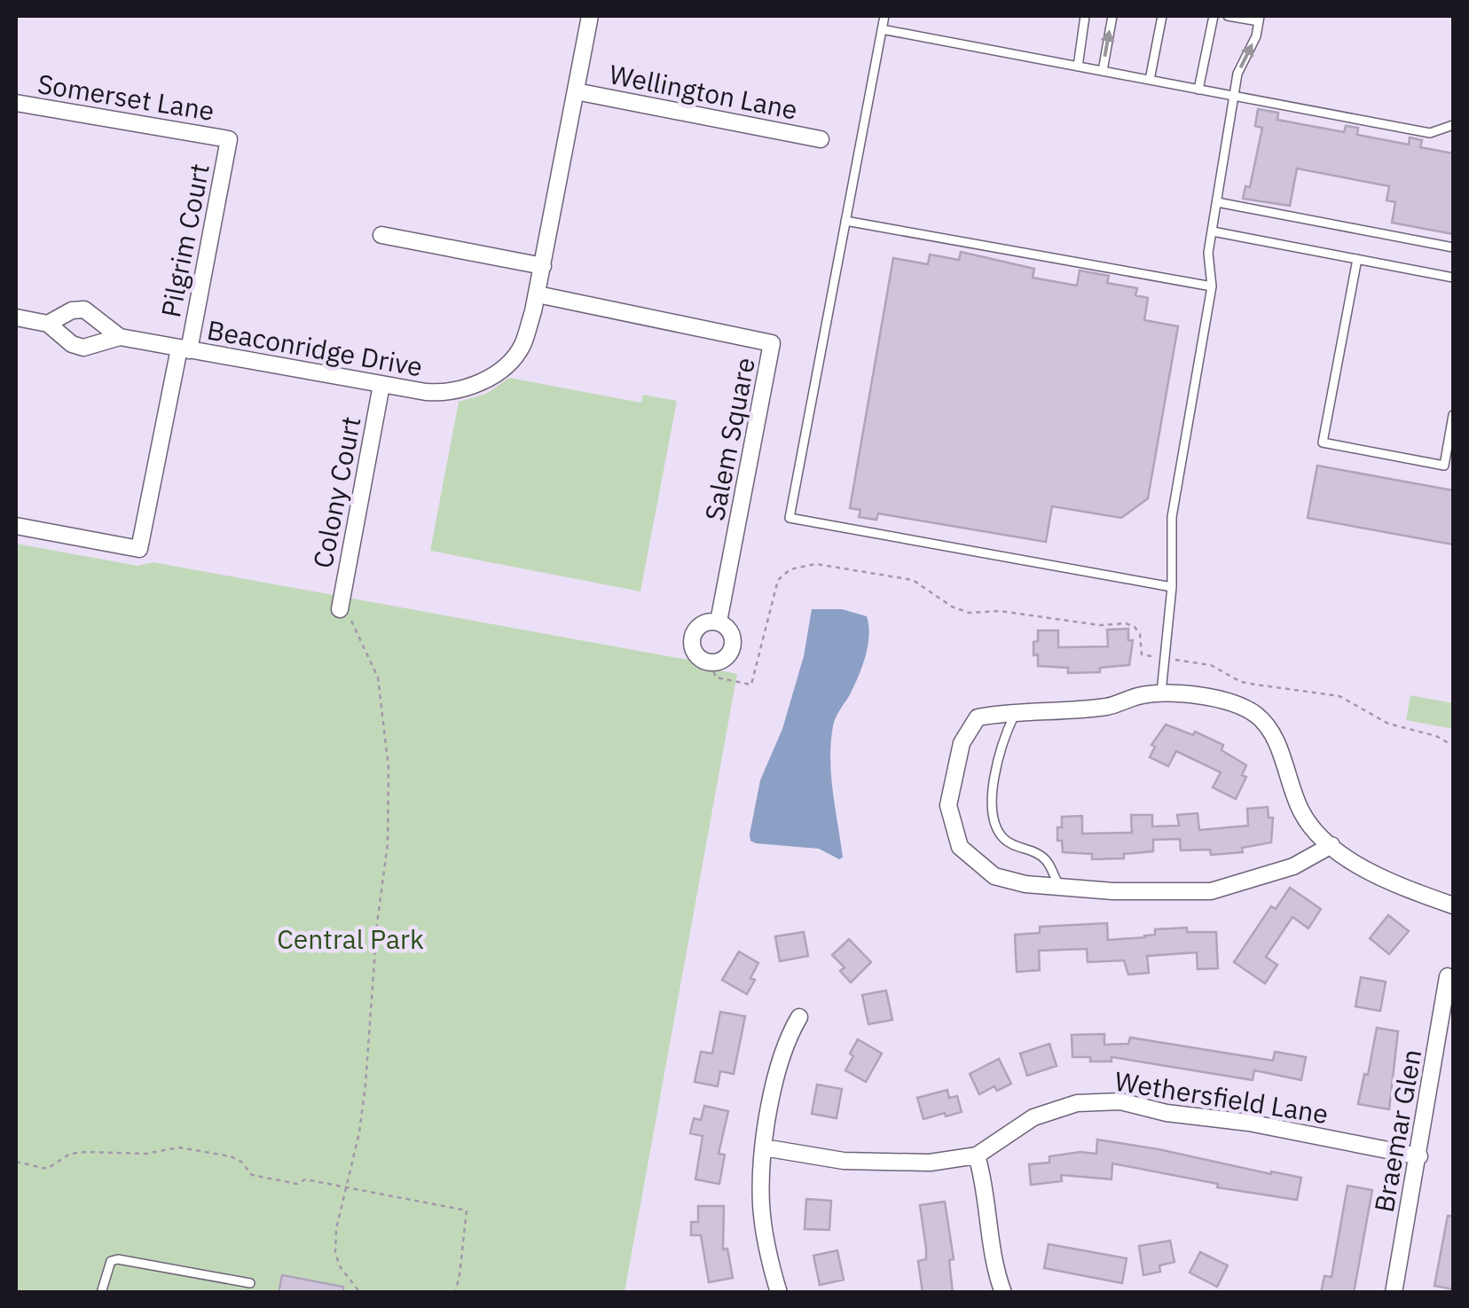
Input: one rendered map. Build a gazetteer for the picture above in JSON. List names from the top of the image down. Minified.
{"streets":{"street":["Wellington Lane","Somerset Lane","Pilgrim Court","Beaconridge Drive","Salem Square","Colony Court","Wethersfield Lane","Braemar Glen"]},"crossings":[["Wellington Lane","Beaconridge Drive"],["Somerset Lane","Pilgrim Court"],["Pilgrim Court","Beaconridge Drive"],["Beaconridge Drive","Salem Square"],["Beaconridge Drive","Colony Court"],["Wethersfield Lane","Braemar Glen"]],"parks":["Central Park"]}
